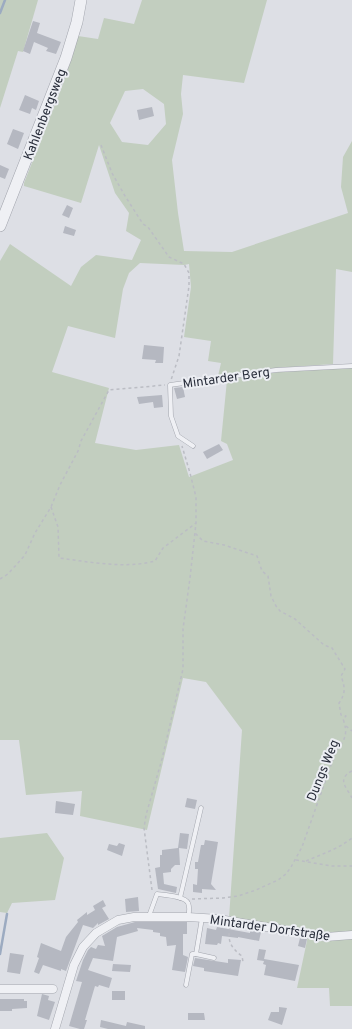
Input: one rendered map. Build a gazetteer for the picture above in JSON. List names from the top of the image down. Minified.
{"streets":{"street":["Kahlenbergsweg","Mintarder Dorfstraße"],"lane":["Mintarder Berg"],"path":["Dungs Weg"]}}
